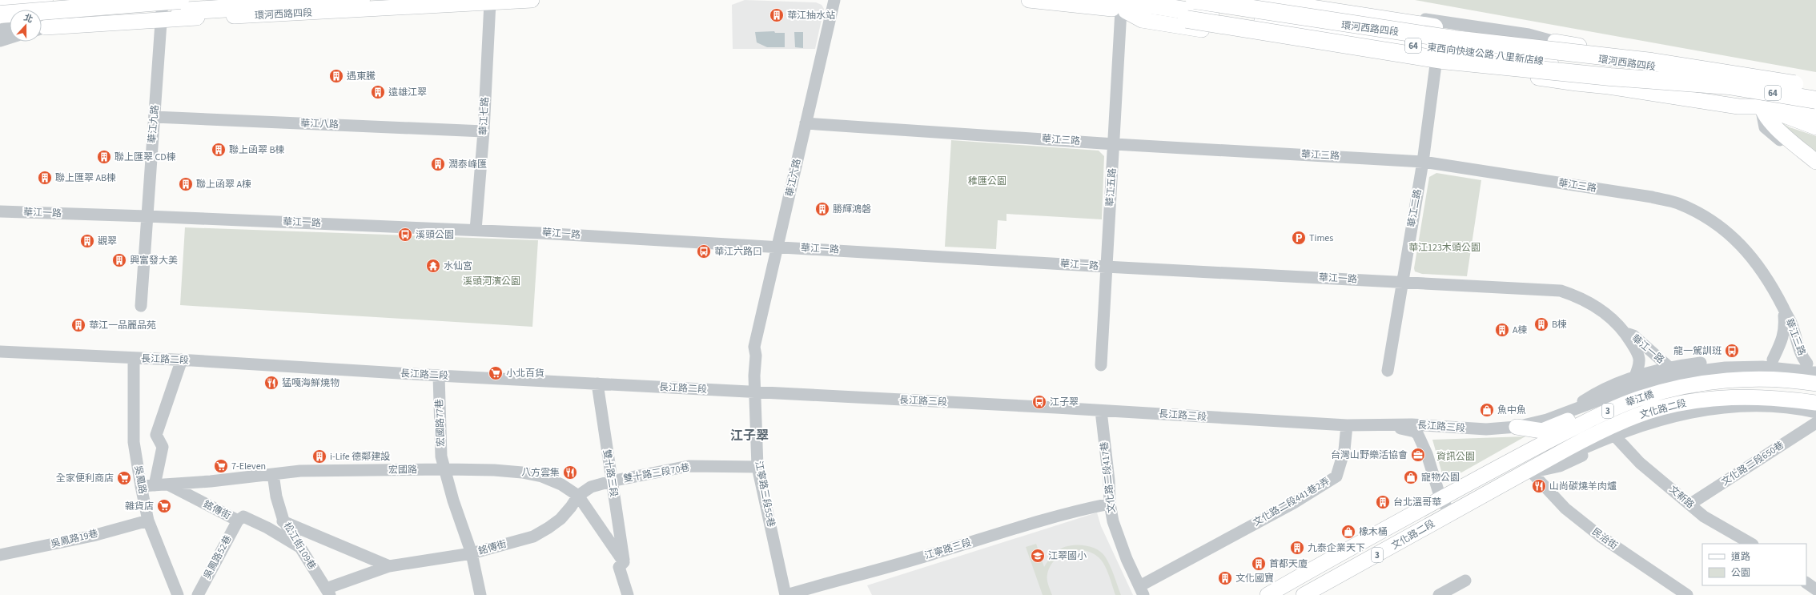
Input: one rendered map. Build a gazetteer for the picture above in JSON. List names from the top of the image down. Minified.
{"streets":{"highway":["64","東西向快速公路 八里新店線"],"main road":["環河西路四段","華江橋","文化路二段","3"],"street":["華江七路","華江九路","華江八路","華江三路","華江六路","華江五路","華江二路","華江一路","長江路二段","長江路三段","宏國路77巷","文化路二段650巷","宏國路","雙十路三段","雙十路三段70巷","文化路二段417巷","吳鳳路","江寧路三段55巷","文新路","文化路二段441巷2弄","銘傳街","吳鳳路19巷","民治街","松江街109巷","江寧路三段","吳鳳路52巷"]},"crossings":[["環河西路四段","東西向快速公路 八里新店線"],["環河西路四段","華江七路"],["環河西路四段","華江九路"],["環河西路四段","華江五路"],["環河西路四段","華江二路"],["華江七路","華江八路"],["華江七路","華江一路"],["華江九路","華江八路"],["華江九路","華江一路"],["華江三路","華江六路"],["華江三路","華江五路"],["華江三路","華江二路"],["華江六路","華江一路"],["華江六路","江寧路三段55巷"],["華江五路","華江一路"],["華江二路","華江一路"],["長江路二段","長江路三段"],["長江路二段","宏國路77巷"],["長江路二段","雙十路三段"],["長江路二段","吳鳳路"],["長江路二段","江寧路三段55巷"],["華江橋","文化路二段"],["長江路三段","文化路二段417巷"],["長江路三段","文化路二段441巷2弄"],["文化路二段","文新路"],["文化路二段","民治街"],["宏國路77巷","宏國路"],["宏國路77巷","銘傳街"],["文化路二段650巷","文新路"],["宏國路","雙十路三段"],["宏國路","雙十路三段70巷"],["宏國路","吳鳳路"],["宏國路","銘傳街"],["宏國路","松江街109巷"],["雙十路三段","雙十路三段70巷"],["雙十路三段70巷","江寧路三段55巷"],["雙十路三段70巷","銘傳街"],["文化路二段417巷","文化路二段441巷2弄"],["文化路二段417巷","江寧路三段"],["吳鳳路","吳鳳路19巷"],["江寧路三段55巷","江寧路三段"],["銘傳街","松江街109巷"],["銘傳街","吳鳳路52巷"]],"districts":["江子翠"],"parks":["稚匯公園","華江123木頭公園","溪頭河濱公園","資訊公園"],"places":{"building":["華江抽水站","遇東騰","遠雄江翠","聯上函翠 B棟","聯上匯翠 CD棟","潤泰峰匯","聯上匯翠 AB棟","聯上函翠 A棟","勝輝鴻磐","觀翠","興富發大美","B棟","華江一品麗品苑","A棟","i-Life 德鄰建設","台北溫哥華","九泰企業天下","首都天廈","文化國寶"],"bus stop":["溪頭公園","華江六路口","龍一駕訓班","江子翠"],"parking":["Times"],"temple":["水仙宮"],"supermarket":["小北百貨","7-Eleven","全家便利商店","雜貨店"],"restaurant":["猛嘎海鮮燒物","八方雲集","山尚碳燒羊肉爐"],"shop":["魚中魚","寵物公園","橡木桶"],"office":["台灣山野樂活協會"],"school or university":["江翠國小"]},"legend":["道路","公園"],"north":"top"}
